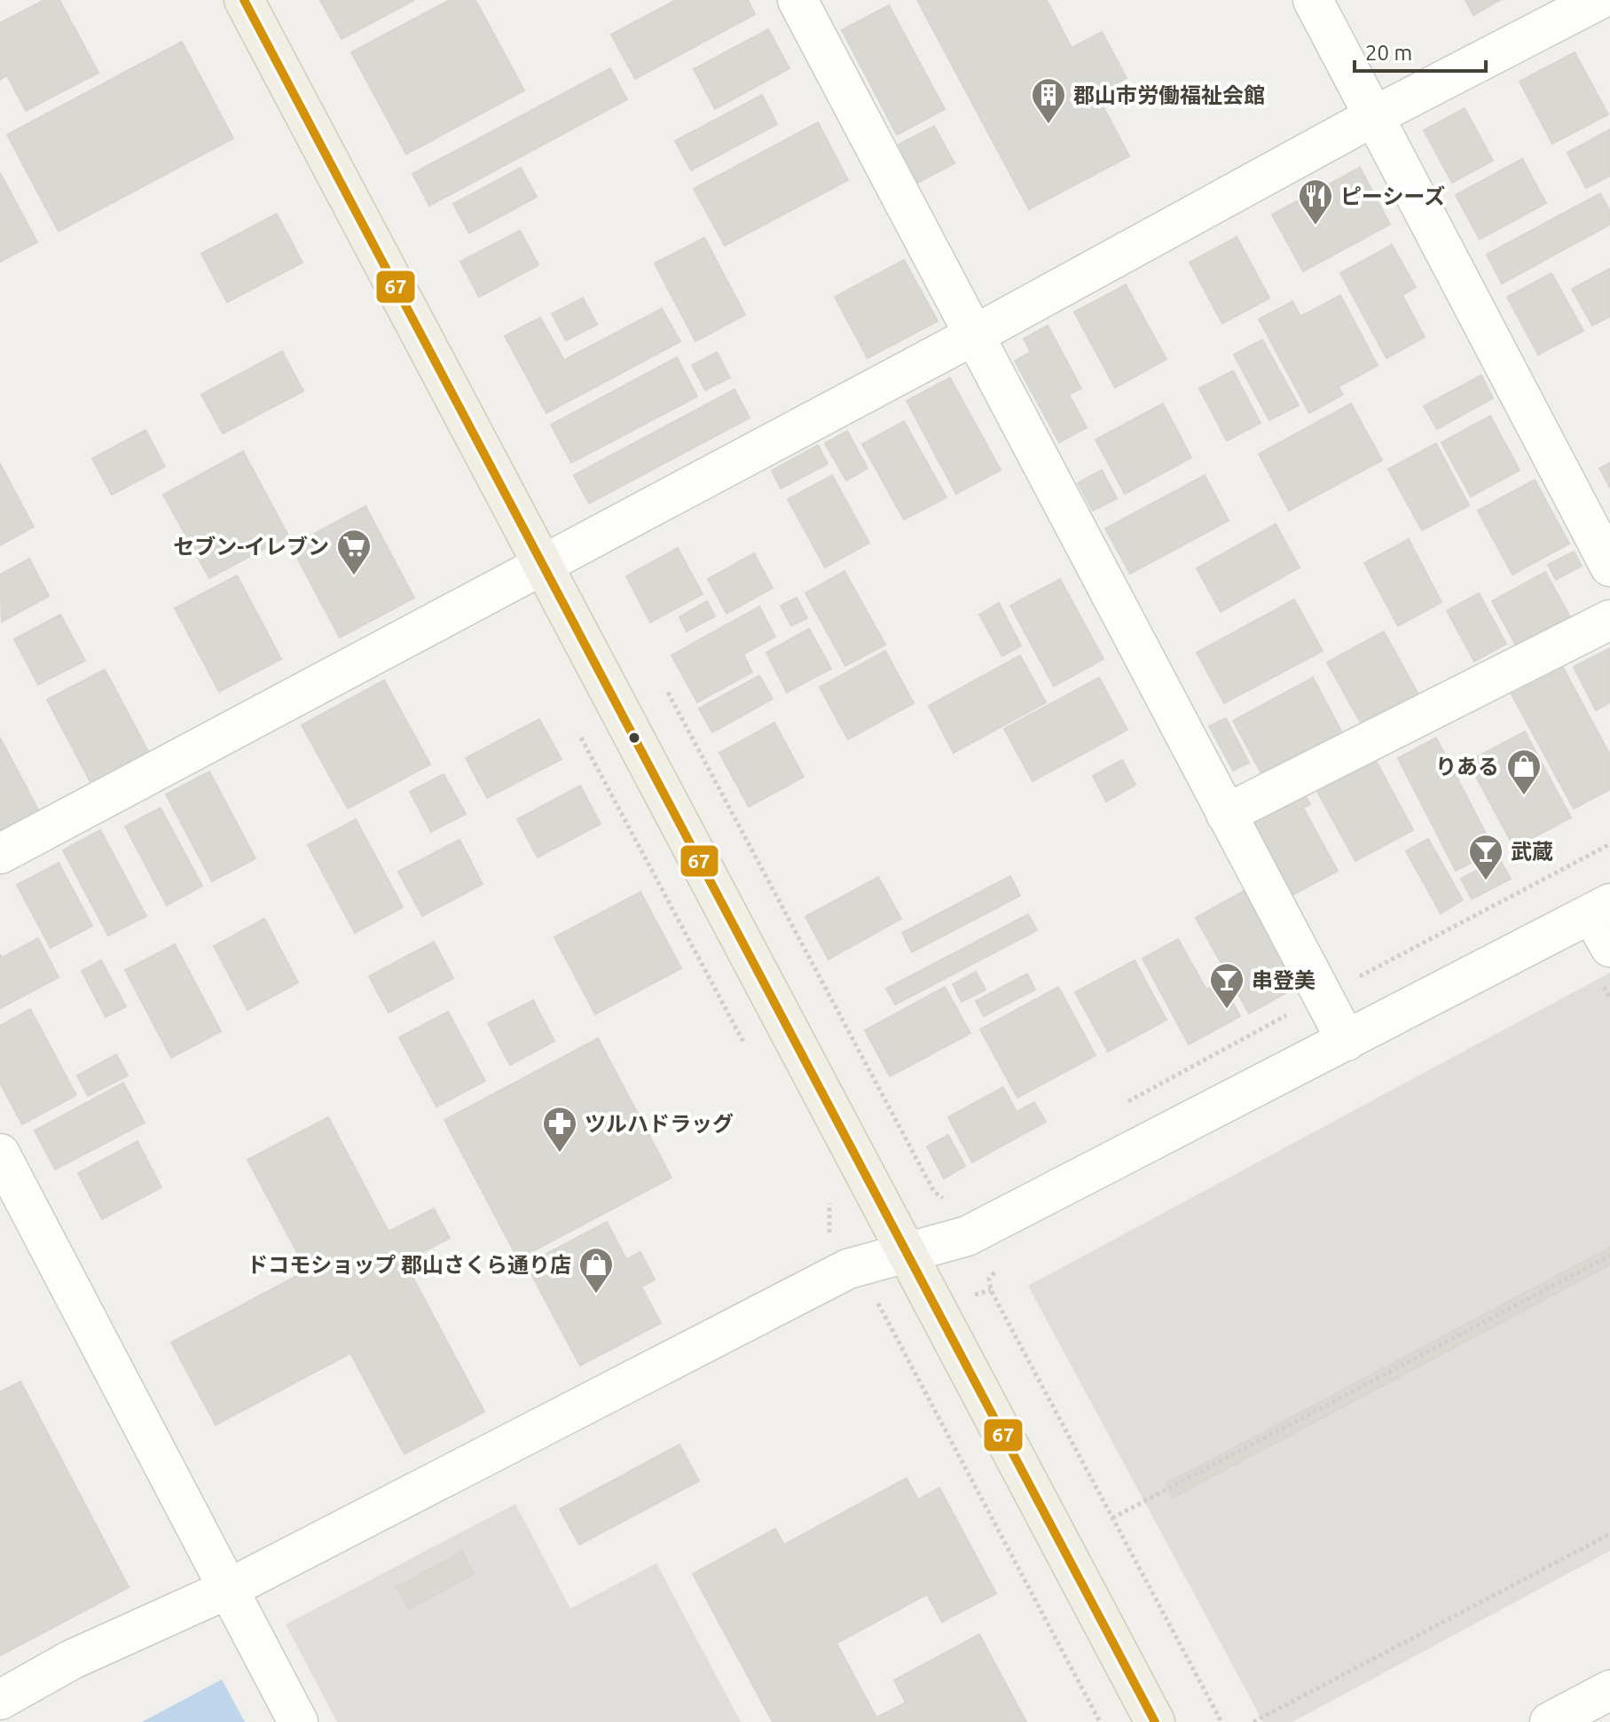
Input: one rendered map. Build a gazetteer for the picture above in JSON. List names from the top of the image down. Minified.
{"places":{"building":["郡山市労働福祉会館"],"restaurant":["ピーシーズ"],"supermarket":["セブン-イレブン"],"shop":["りある","ドコモショップ 郡山さくら通り店"],"bar":["武蔵","串登美"],"pharmacy":["ツルハドラッグ"]},"lines":["transit line 67"],"scale_bar":"20 m"}
